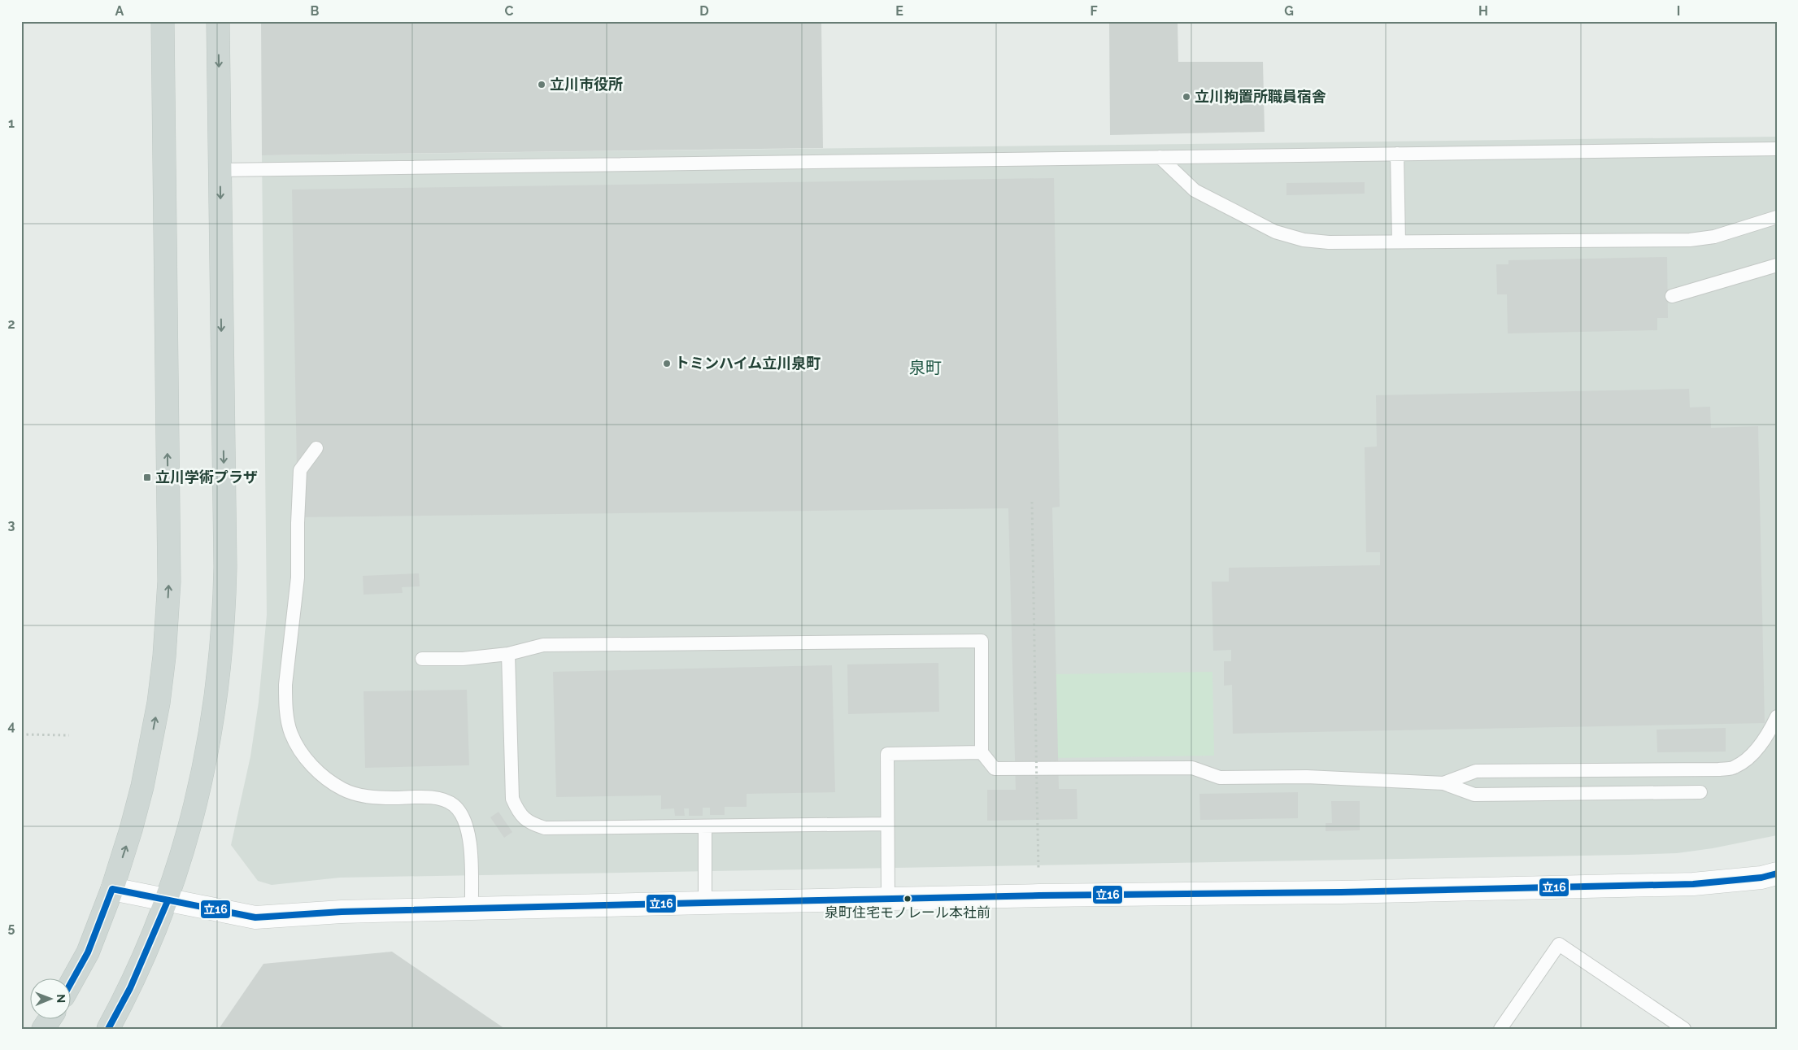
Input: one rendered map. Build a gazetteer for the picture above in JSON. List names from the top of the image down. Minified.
{"districts":["泉町"],"places":{"other":["立川市役所","立川拘置所職員宿舎","トミンハイム立川泉町","泉町住宅モノレール本社前"],"transit":["立川学術プラザ"]},"lines":["transit line 立16"],"north":"right","grid":{"columns":["A","B","C","D","E","F","G","H","I"],"rows":["1","2","3","4","5"]}}
